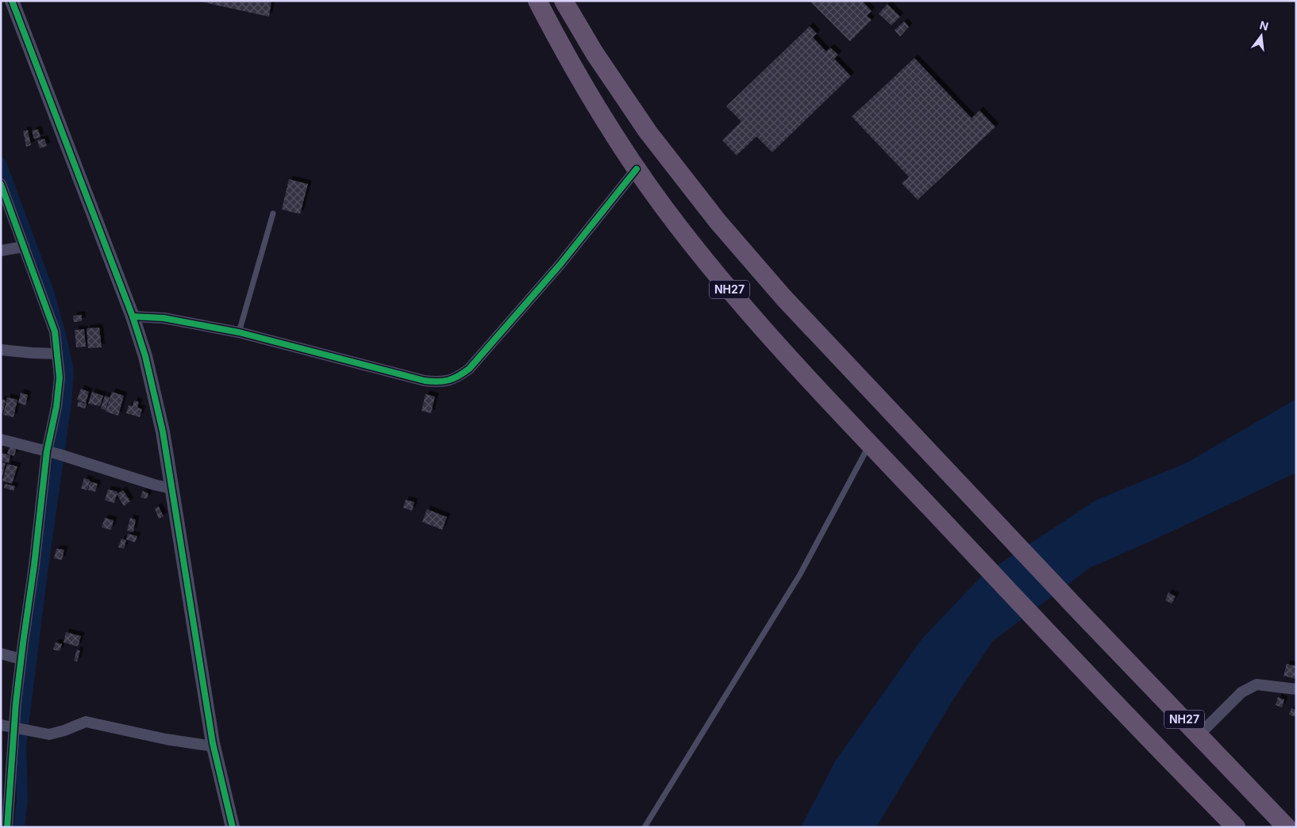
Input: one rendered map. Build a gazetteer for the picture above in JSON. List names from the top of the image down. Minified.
{"streets":{"highway":["NH27"]},"north":"top"}
